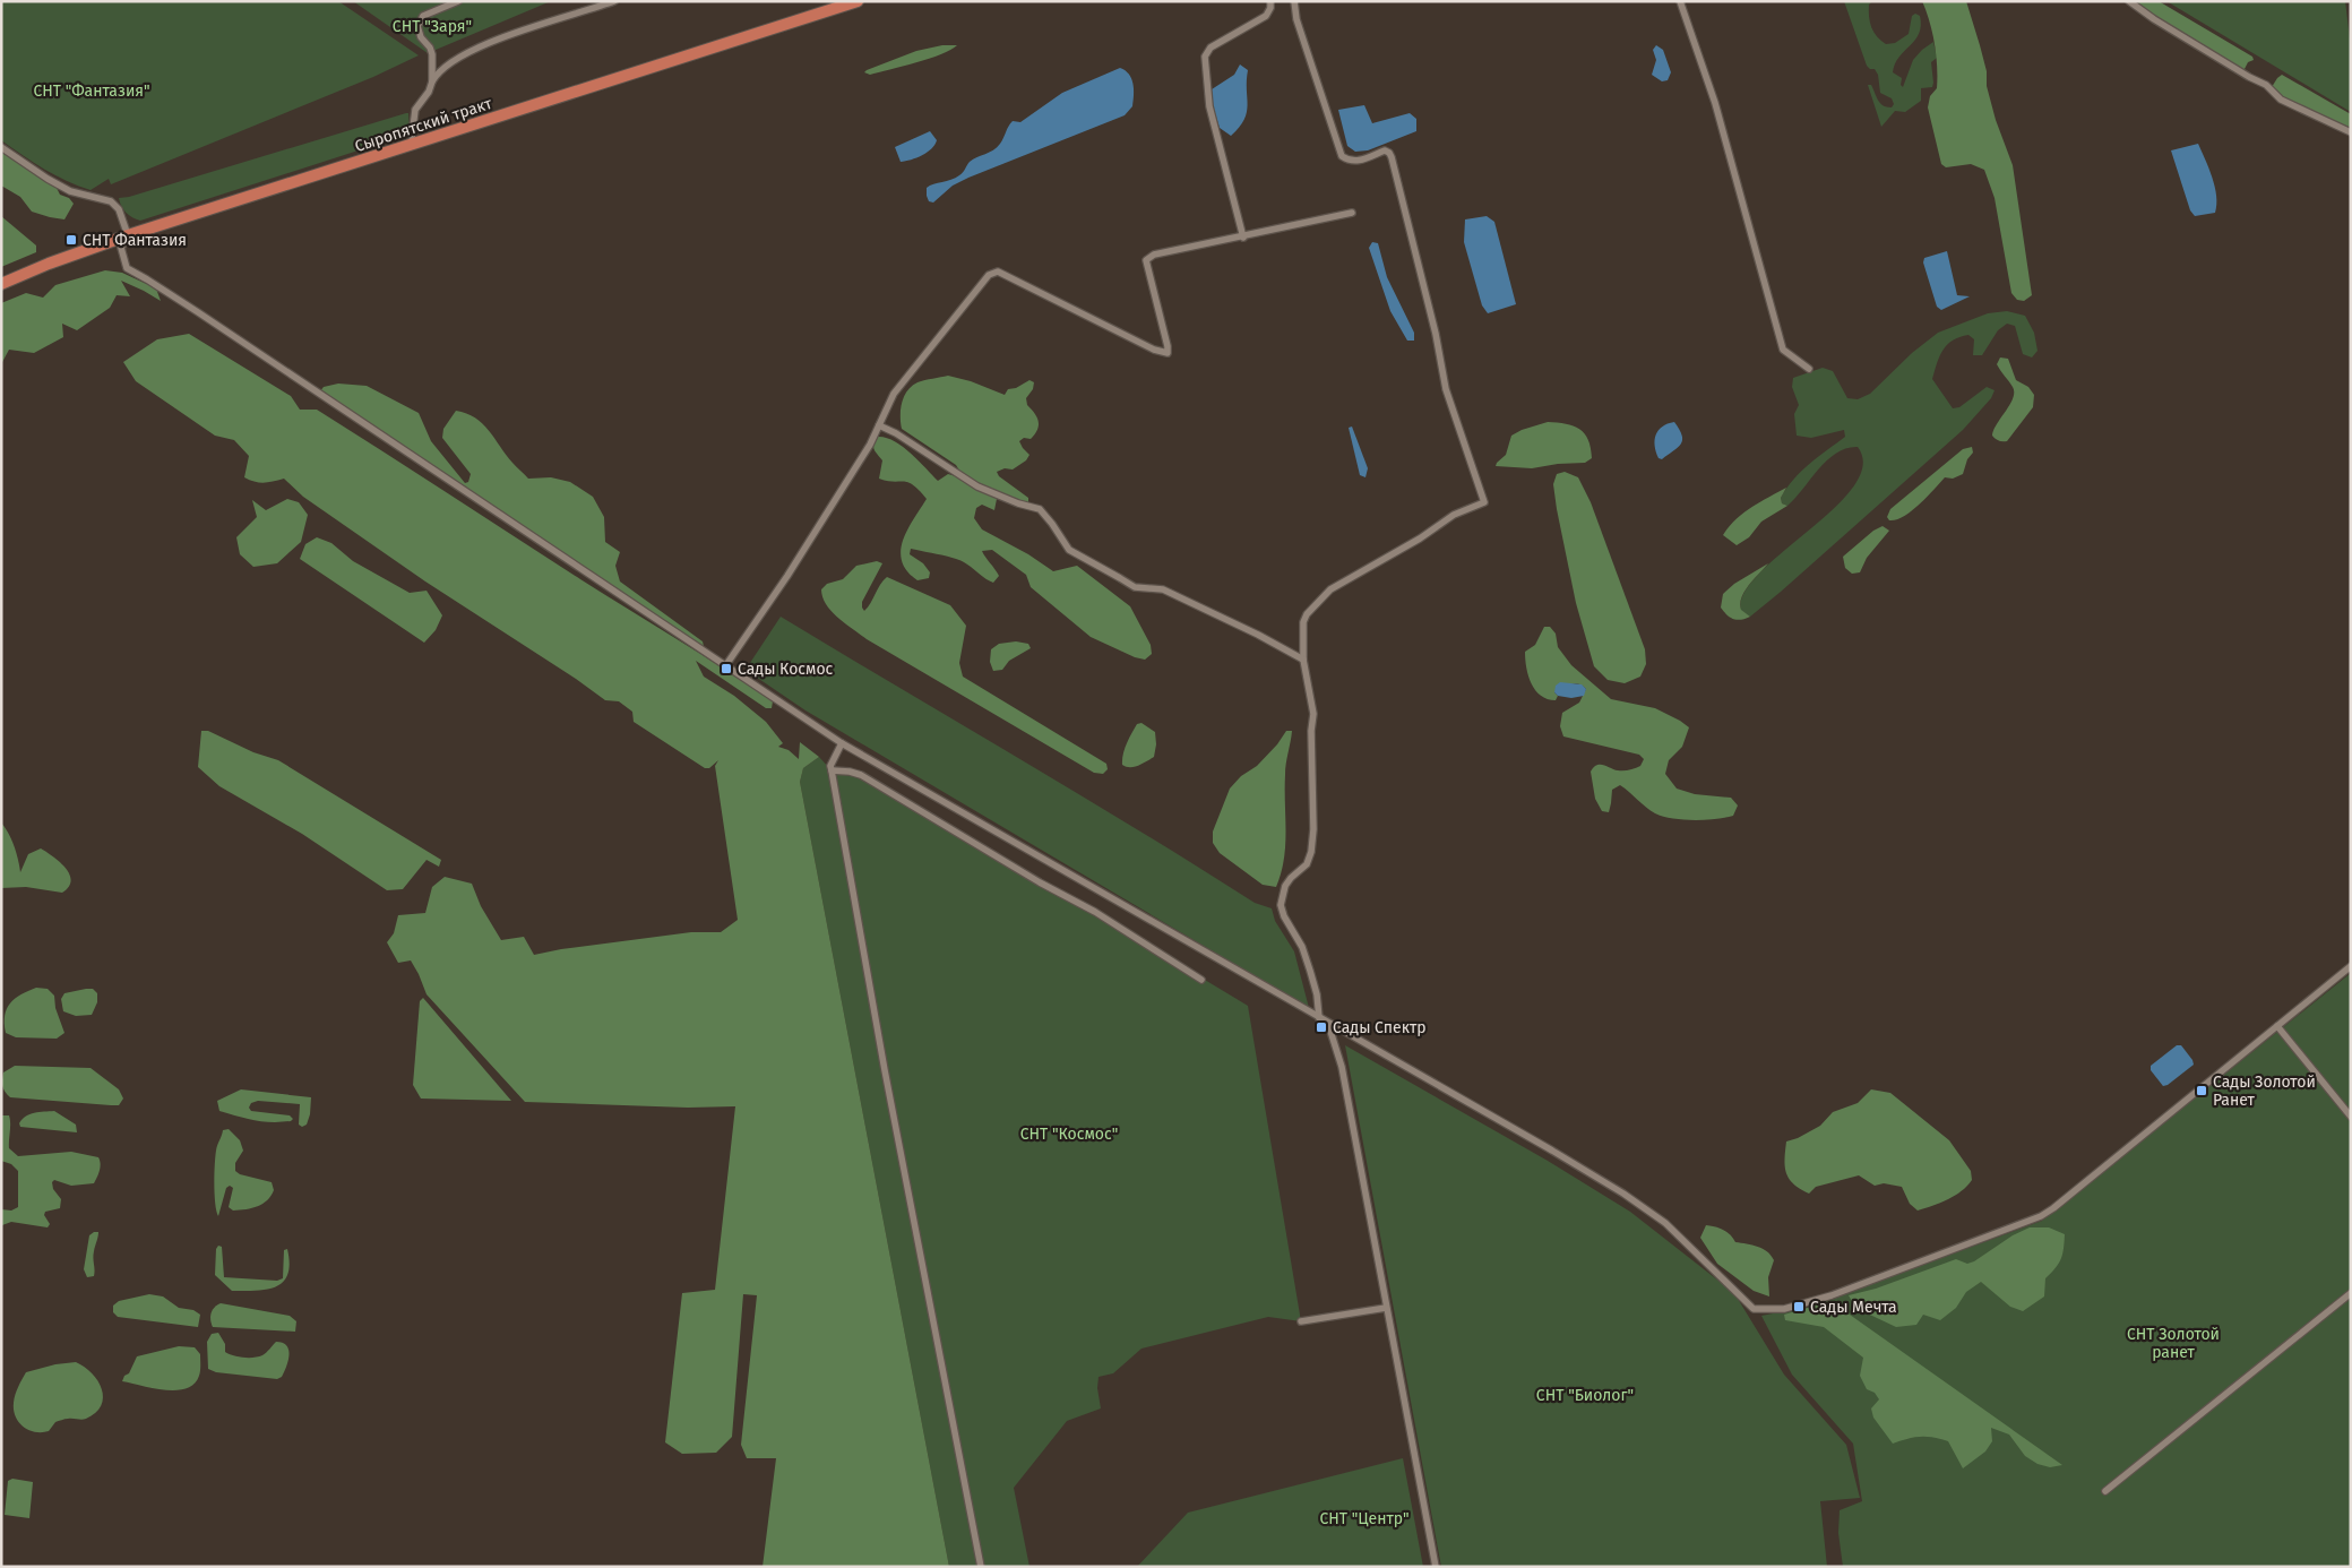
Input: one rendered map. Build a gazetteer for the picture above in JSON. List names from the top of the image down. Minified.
{"streets":{"main road":["Сыропятский тракт"]},"parks":["СНТ \"Заря\"","СНТ \"Фантазия\"","СНТ \"Космос\"","СНТ Золотой ранет","СНТ \"Биолог\"","СНТ \"Центр\""],"places":{"transit":["СНТ Фантазия","Сады Космос","Сады Спектр","Сады Золотой Ранет","Сады Мечта"]}}
